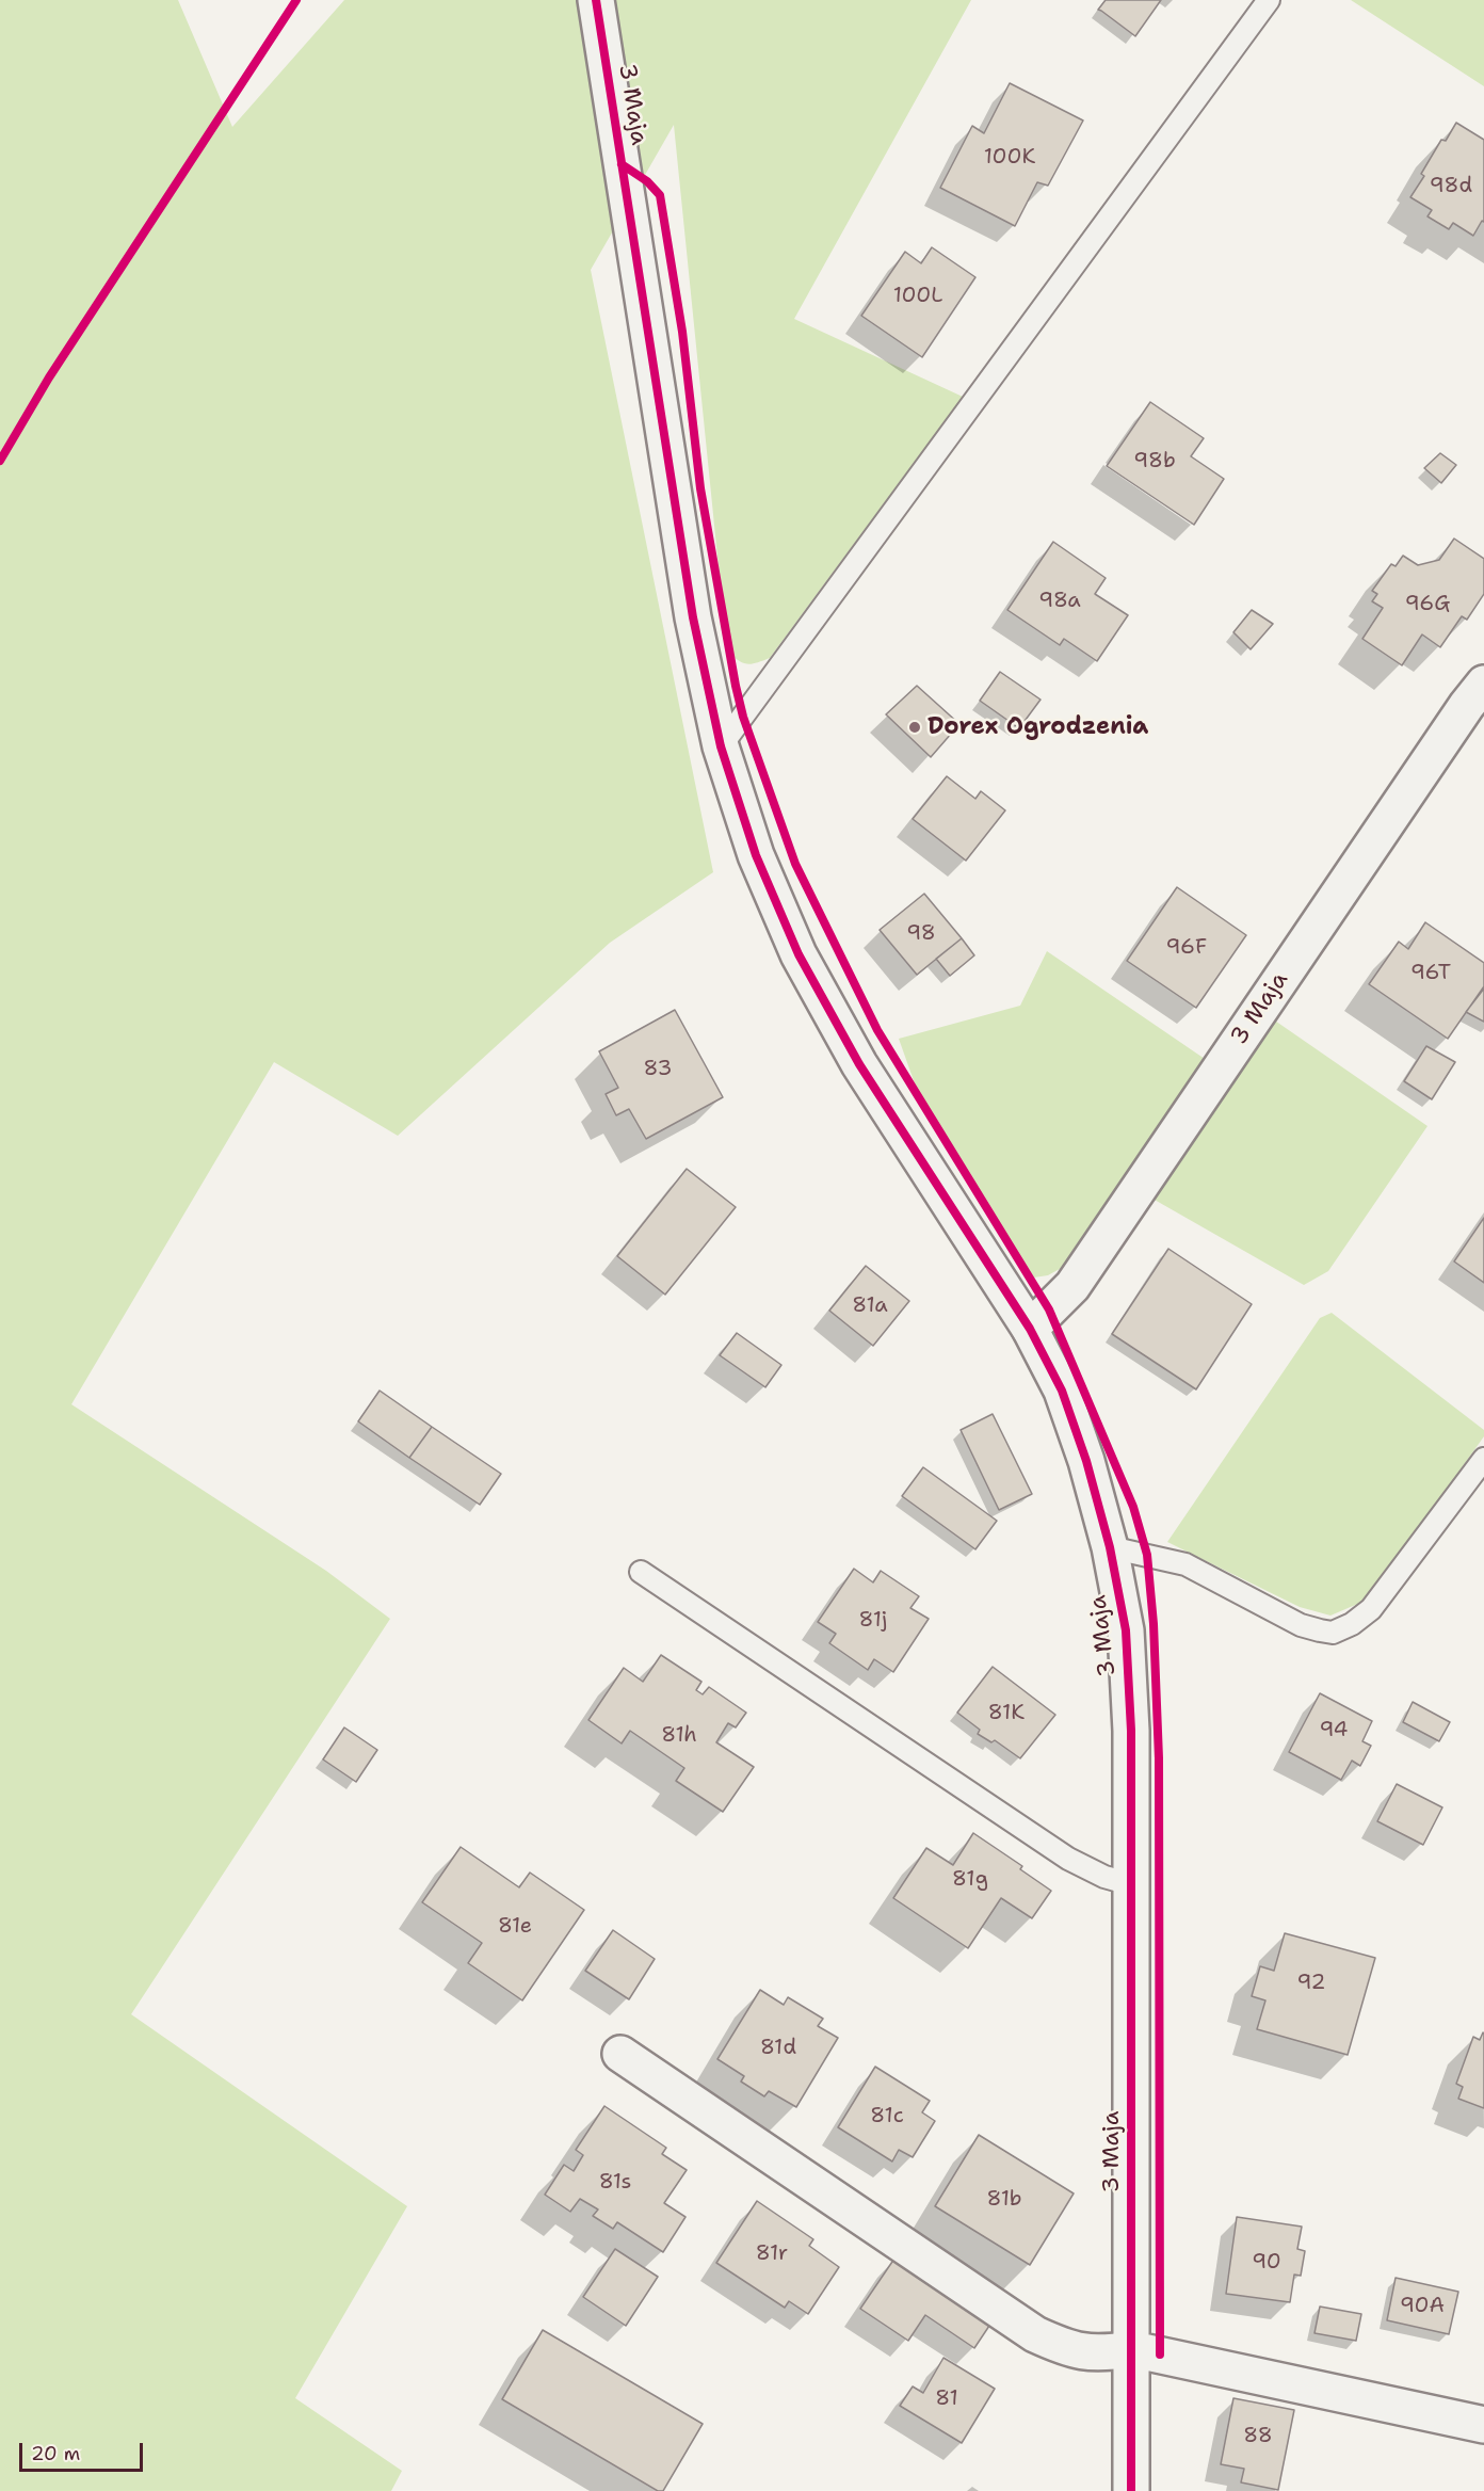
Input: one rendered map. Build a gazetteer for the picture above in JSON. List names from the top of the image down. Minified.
{"streets":{"street":["3 Maja"]},"places":["Dorex Ogrodzenia"],"house_numbers":["100K","98d","100L","98b","98a","96G","98","96F","96T","83","81a","81j","81K","94","81h","81g","81e","92","81d","81c","81s","81b","81r","90","90A","81","88"],"scale_bar":"20 m"}
